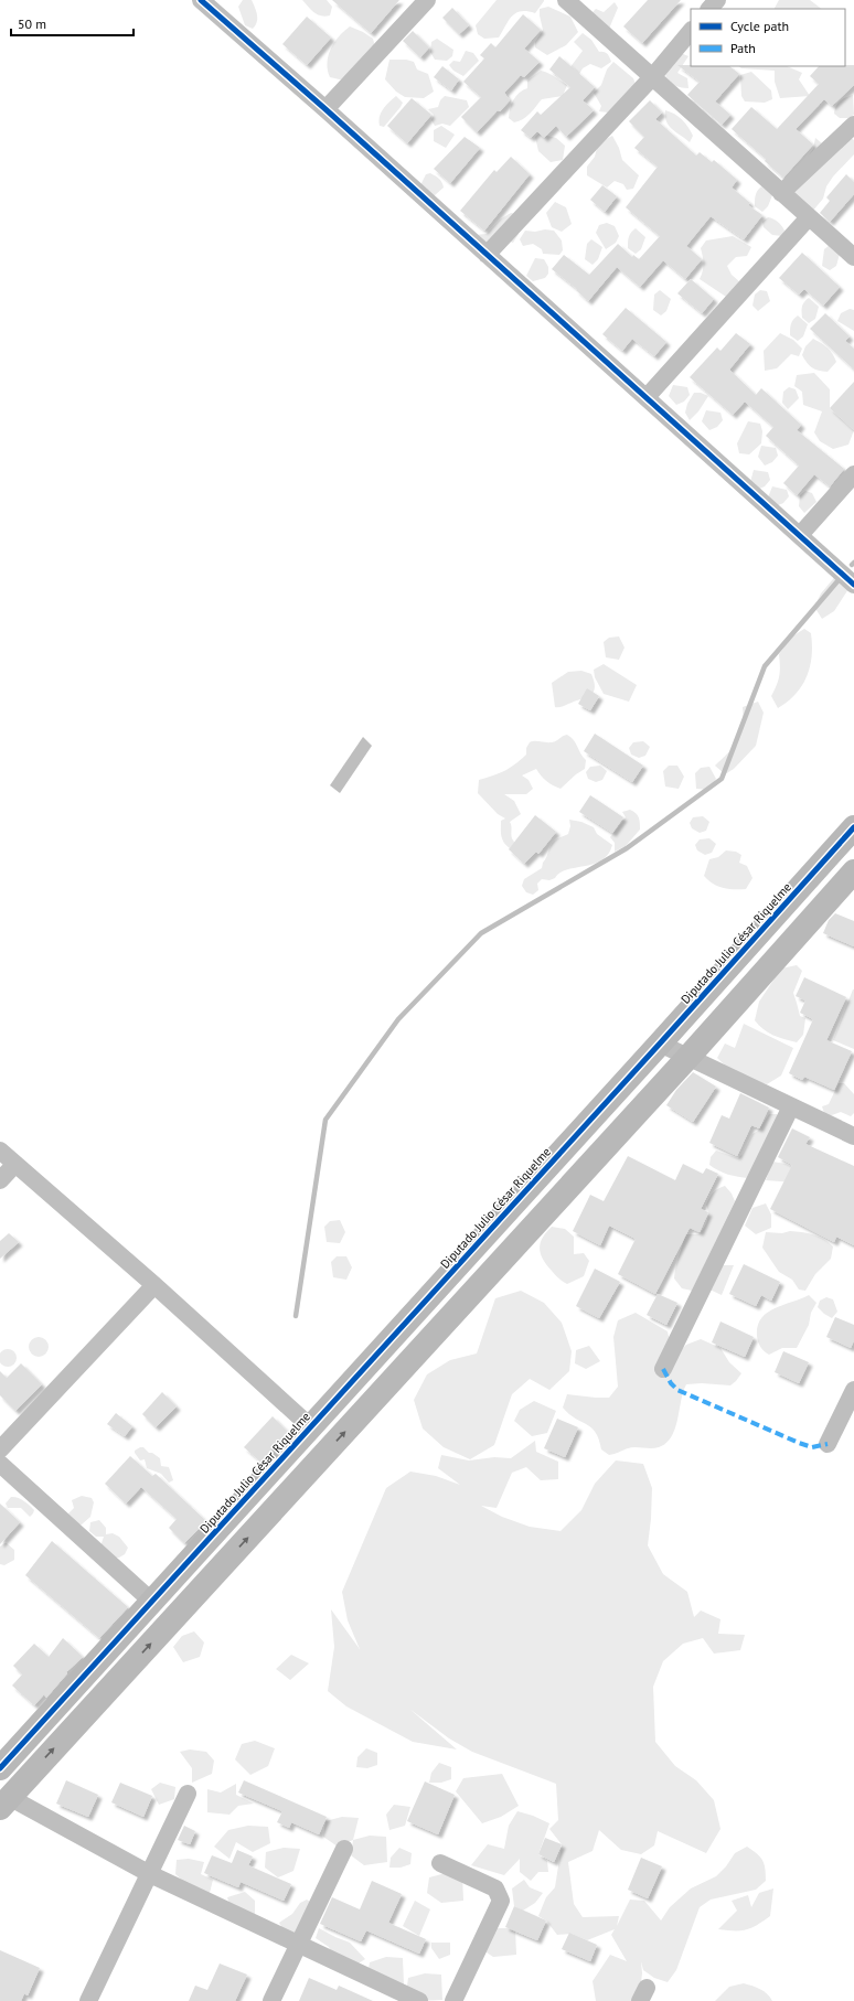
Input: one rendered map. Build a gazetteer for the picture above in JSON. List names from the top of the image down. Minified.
{"streets":{"street":["Diputado Julio César Riquelme"]},"legend":["Cycle path","Path"],"scale_bar":"50 m"}
